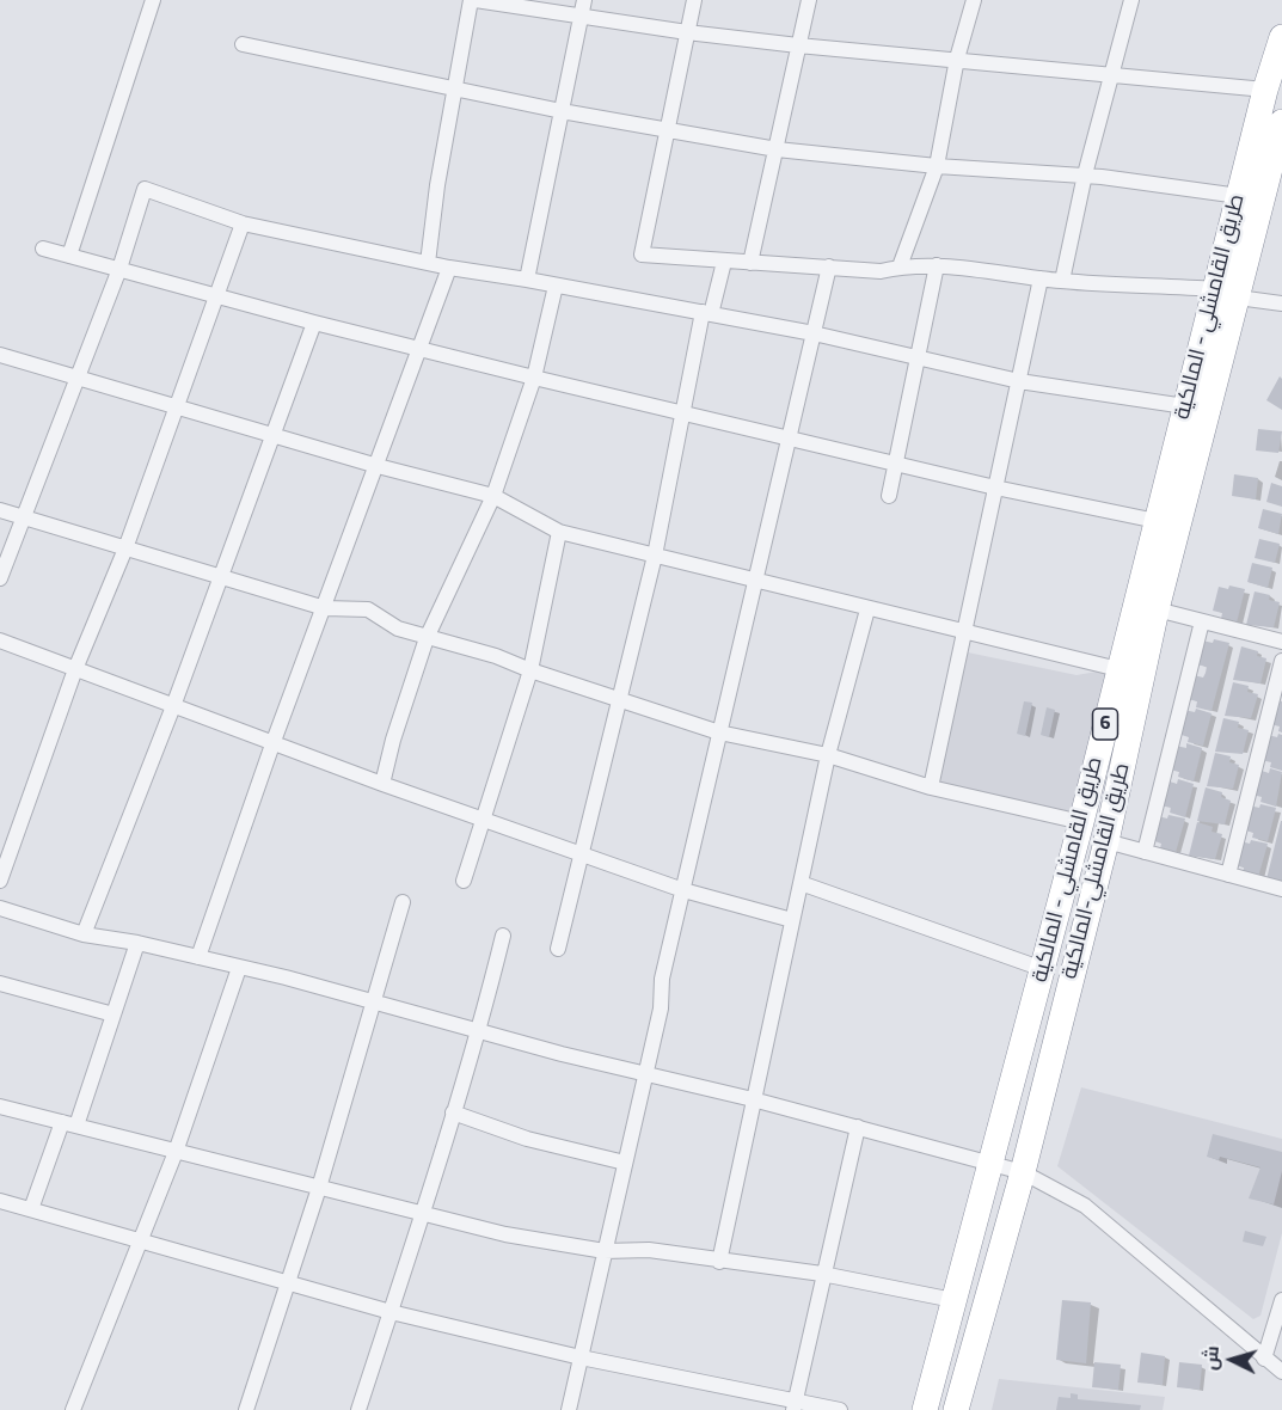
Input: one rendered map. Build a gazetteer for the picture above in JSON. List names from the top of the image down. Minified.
{"streets":{"highway":["طريق القامشلي - المالكية","6","طريق القامشلي-المالكية"]},"crossings":[["طريق القامشلي - المالكية","طريق القامشلي-المالكية"]],"north":"left"}
